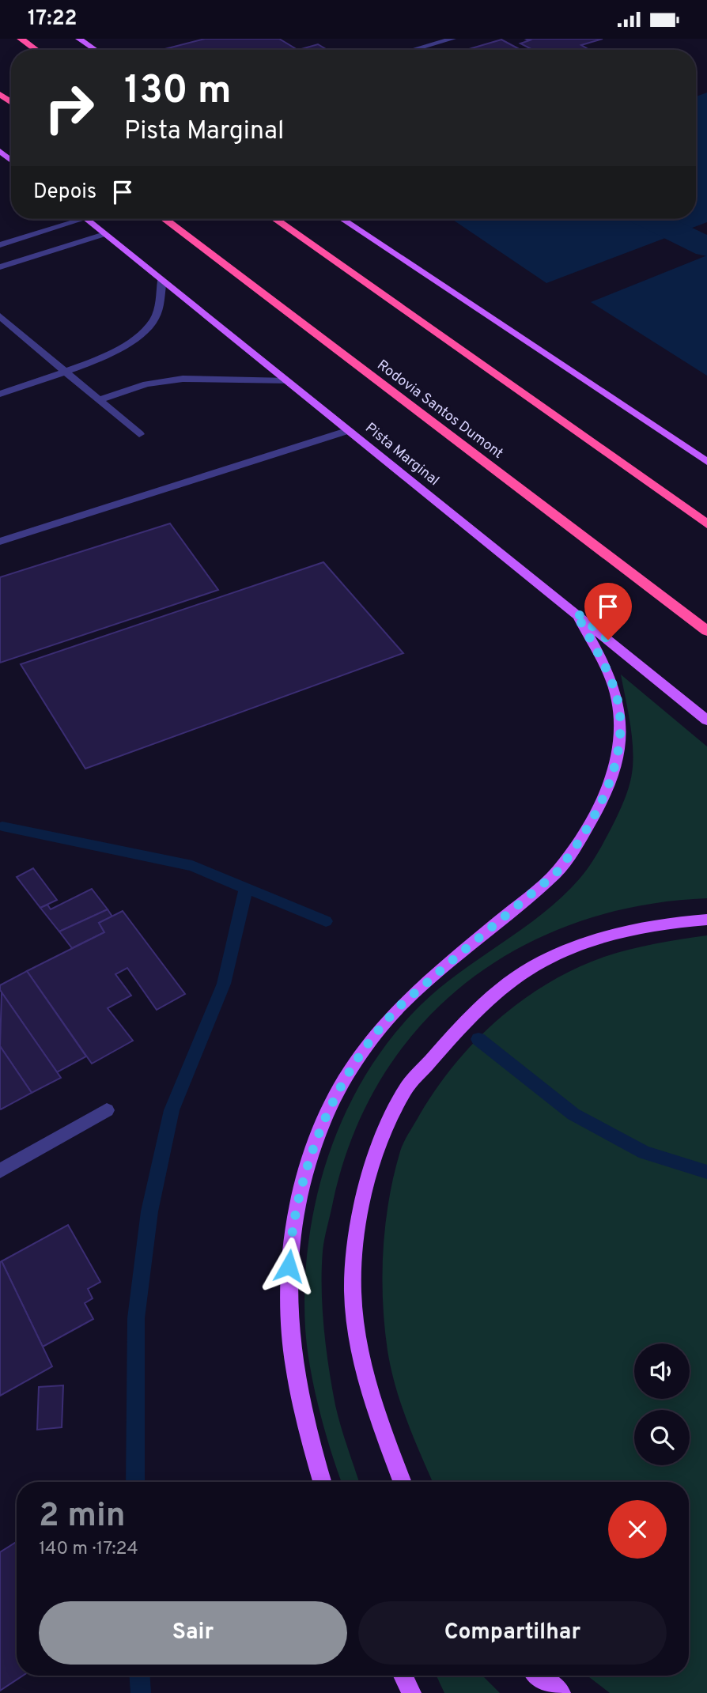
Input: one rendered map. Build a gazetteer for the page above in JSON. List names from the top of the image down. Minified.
{"streets":{"highway":["Rodovia Santos Dumont"],"main road":["Pista Marginal"]},"page":{"status":"17:22","turn":["130 m","Pista Marginal"],"then":"Depois","heading":["2 min","140 m · 17:24"],"buttons":["Sair","Compartilhar"]}}
